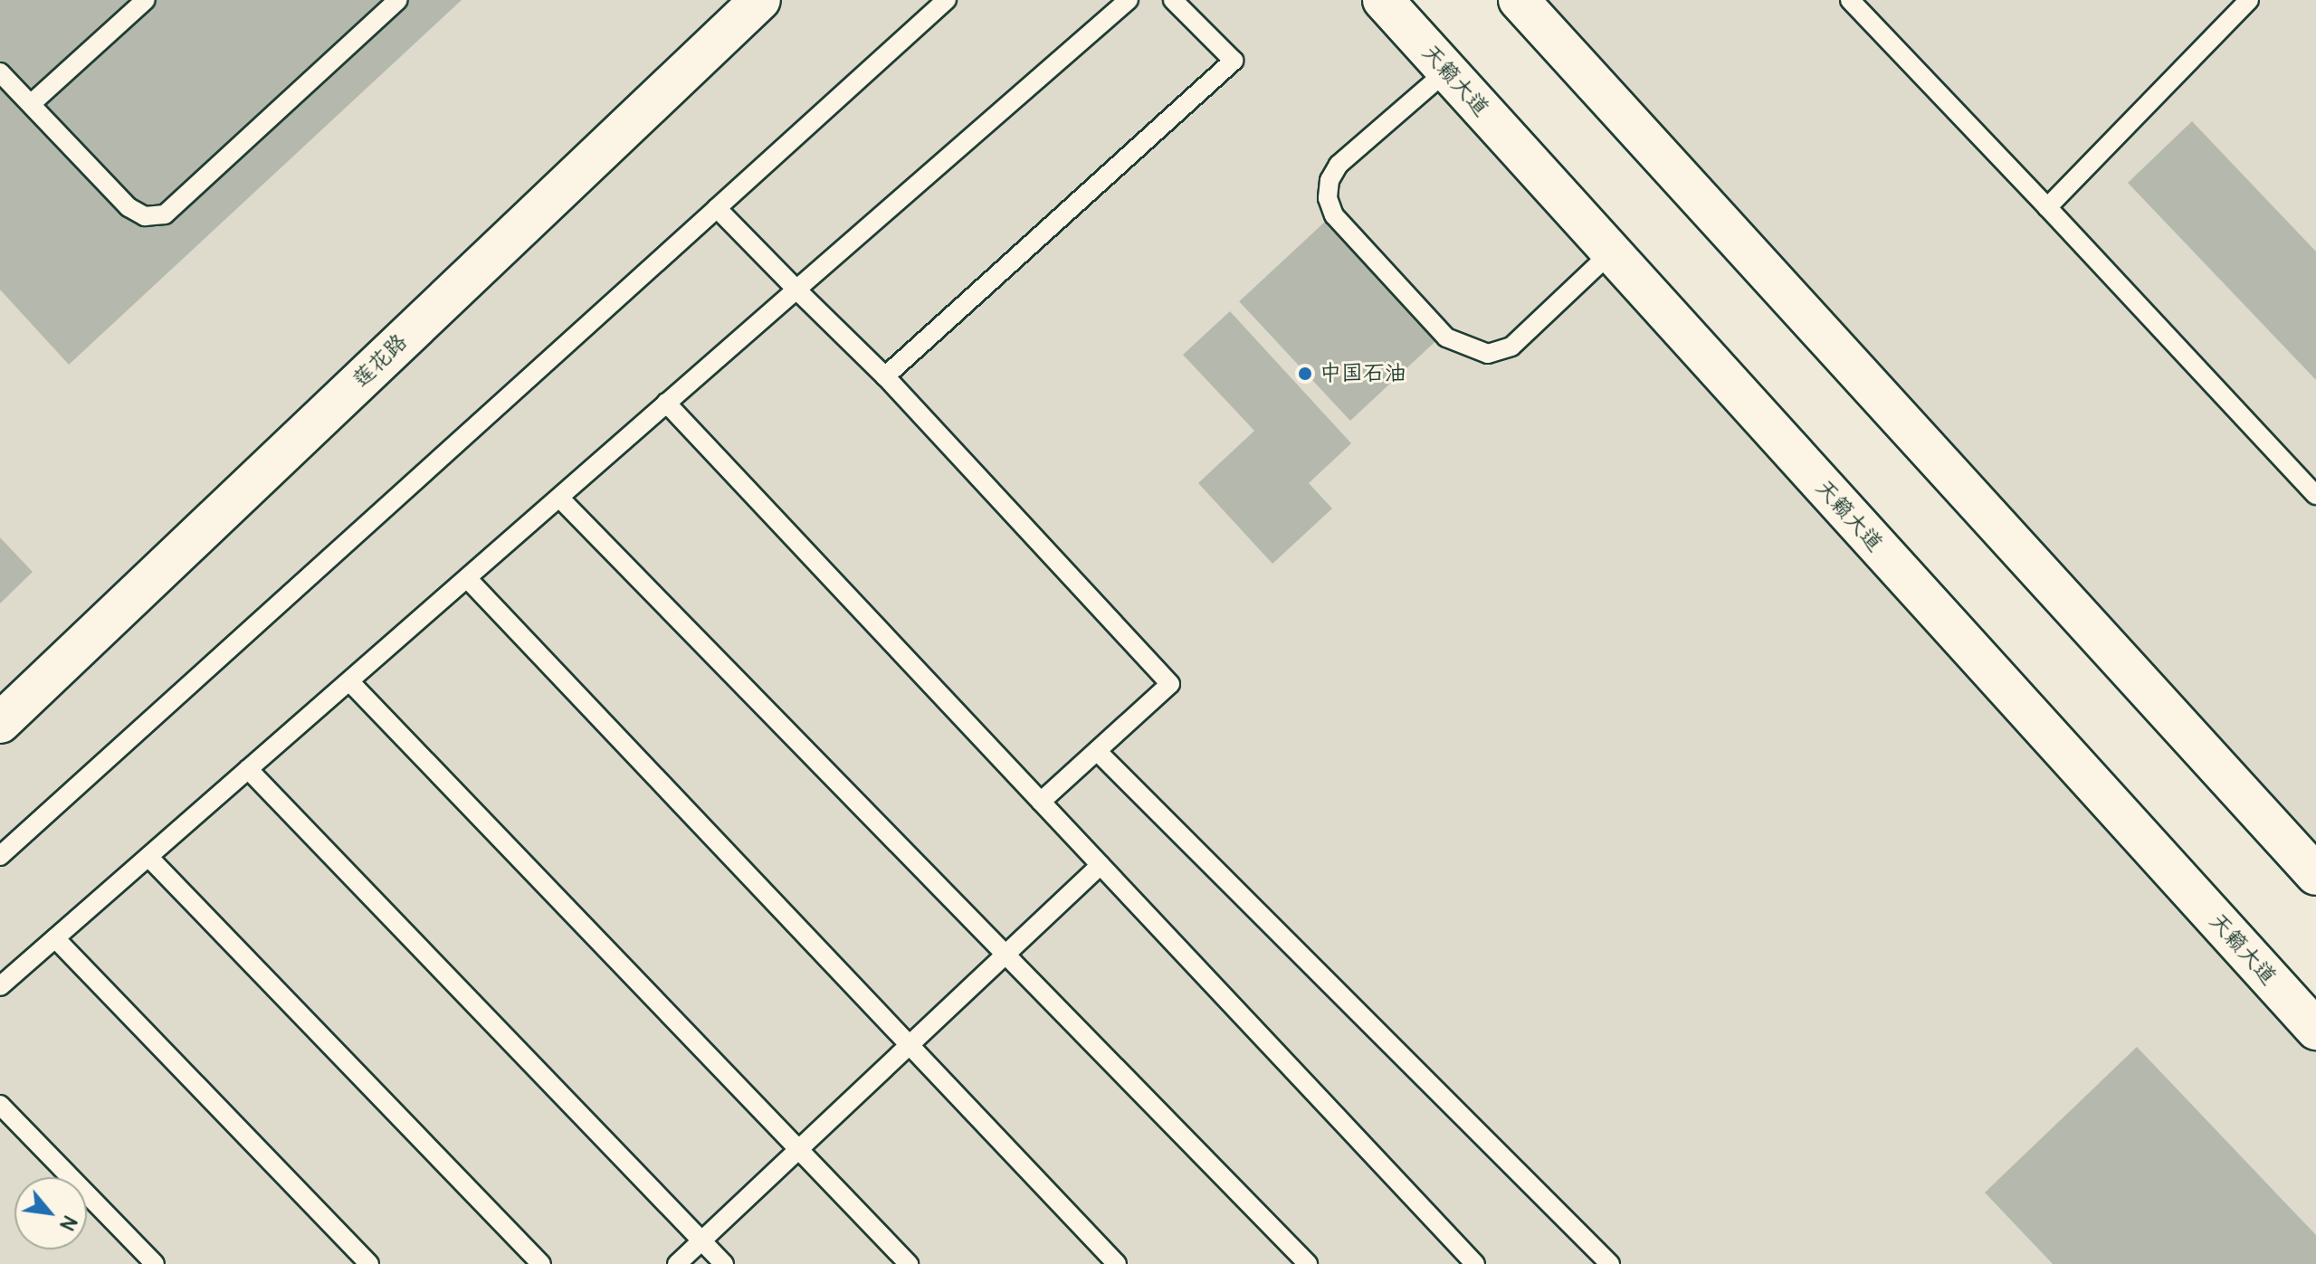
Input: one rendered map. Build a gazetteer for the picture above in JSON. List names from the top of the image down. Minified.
{"streets":{"main road":["天籁大道","莲花路"]},"places":["中国石油"],"north":"bottom right"}
